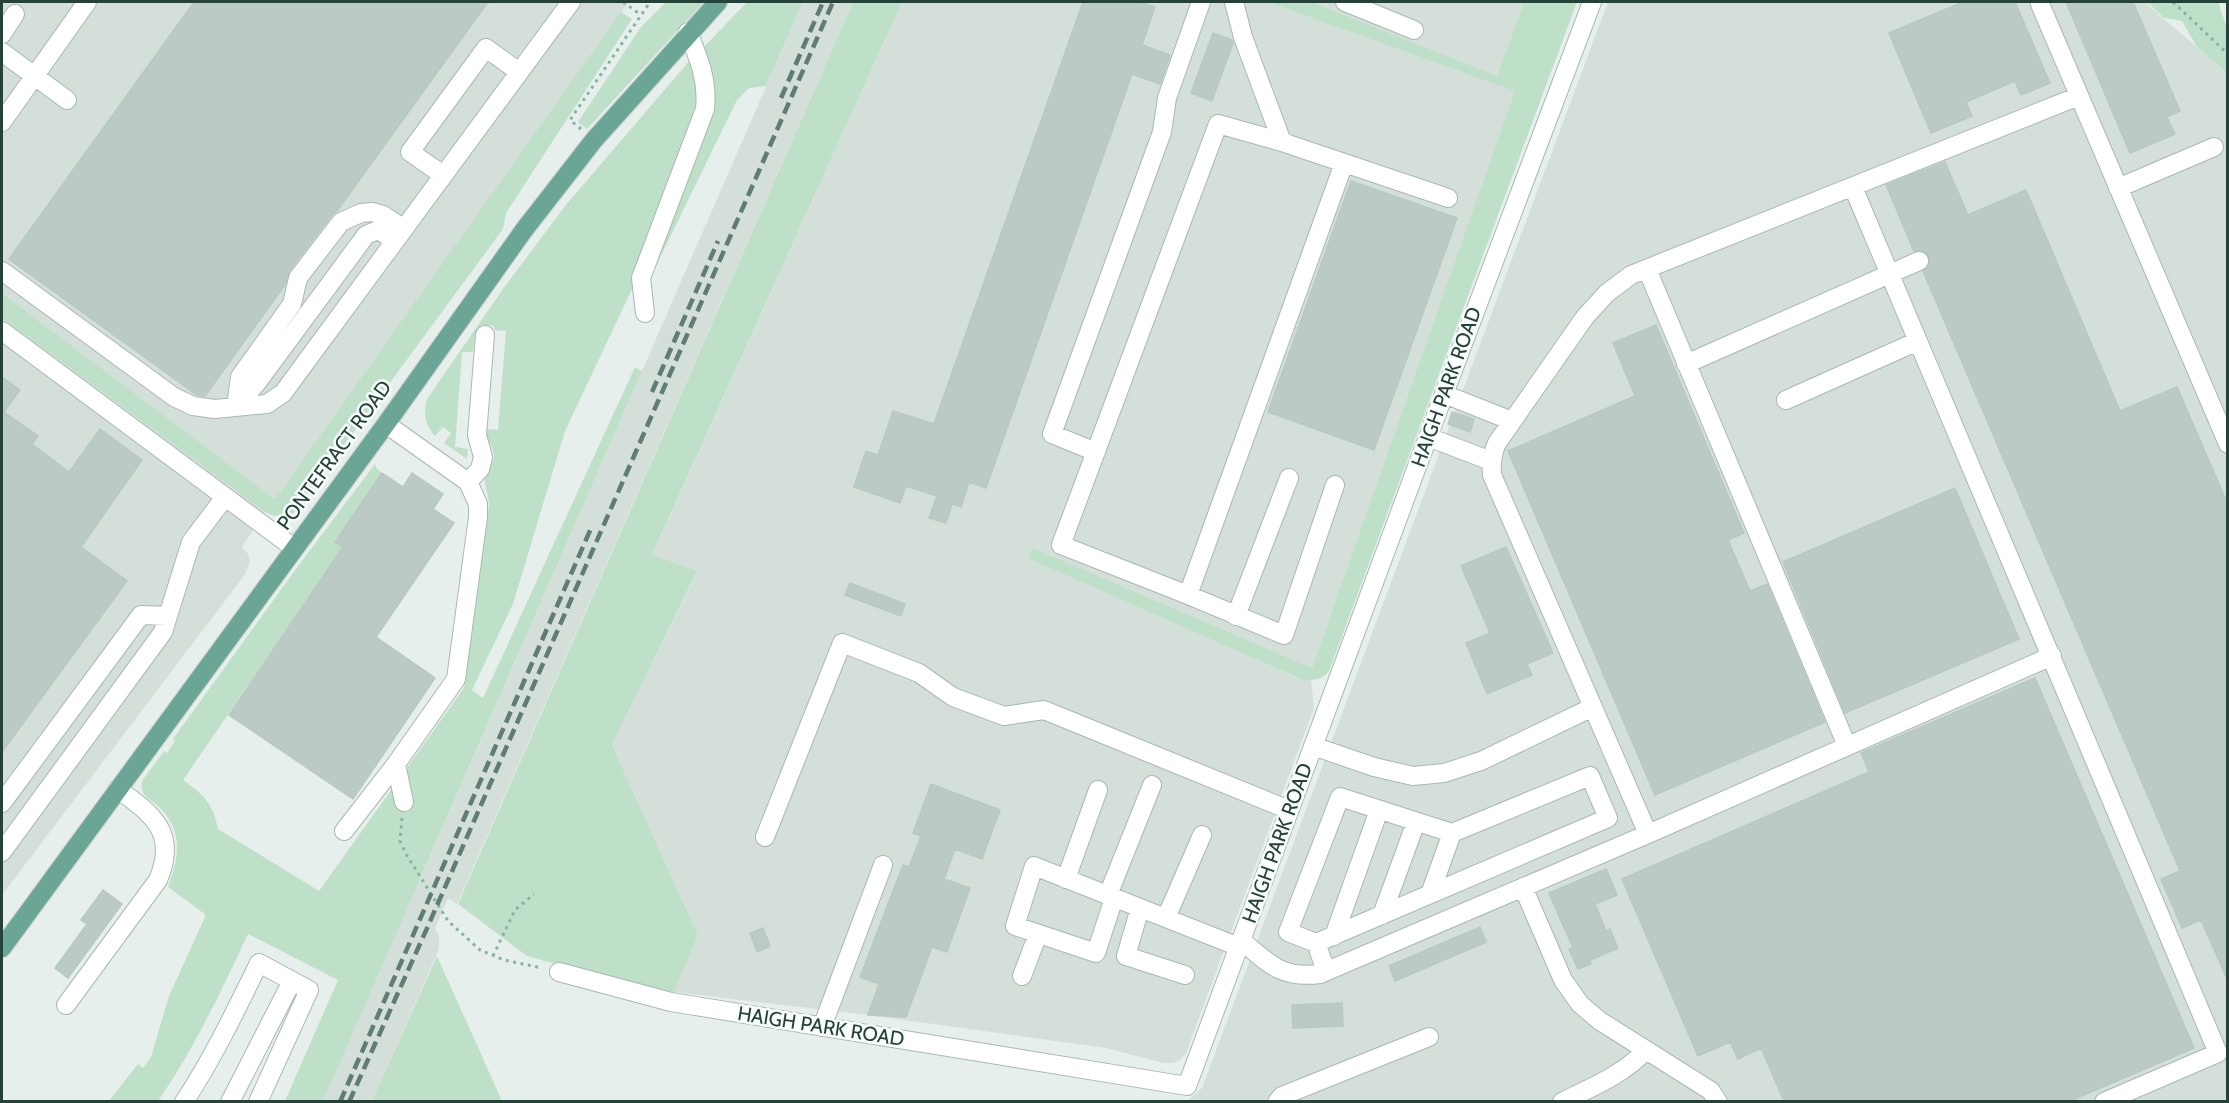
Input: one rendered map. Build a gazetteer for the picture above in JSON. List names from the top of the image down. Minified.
{"streets":{"main road":["PONTEFRACT ROAD"],"lane":["HAIGH PARK ROAD"]}}
